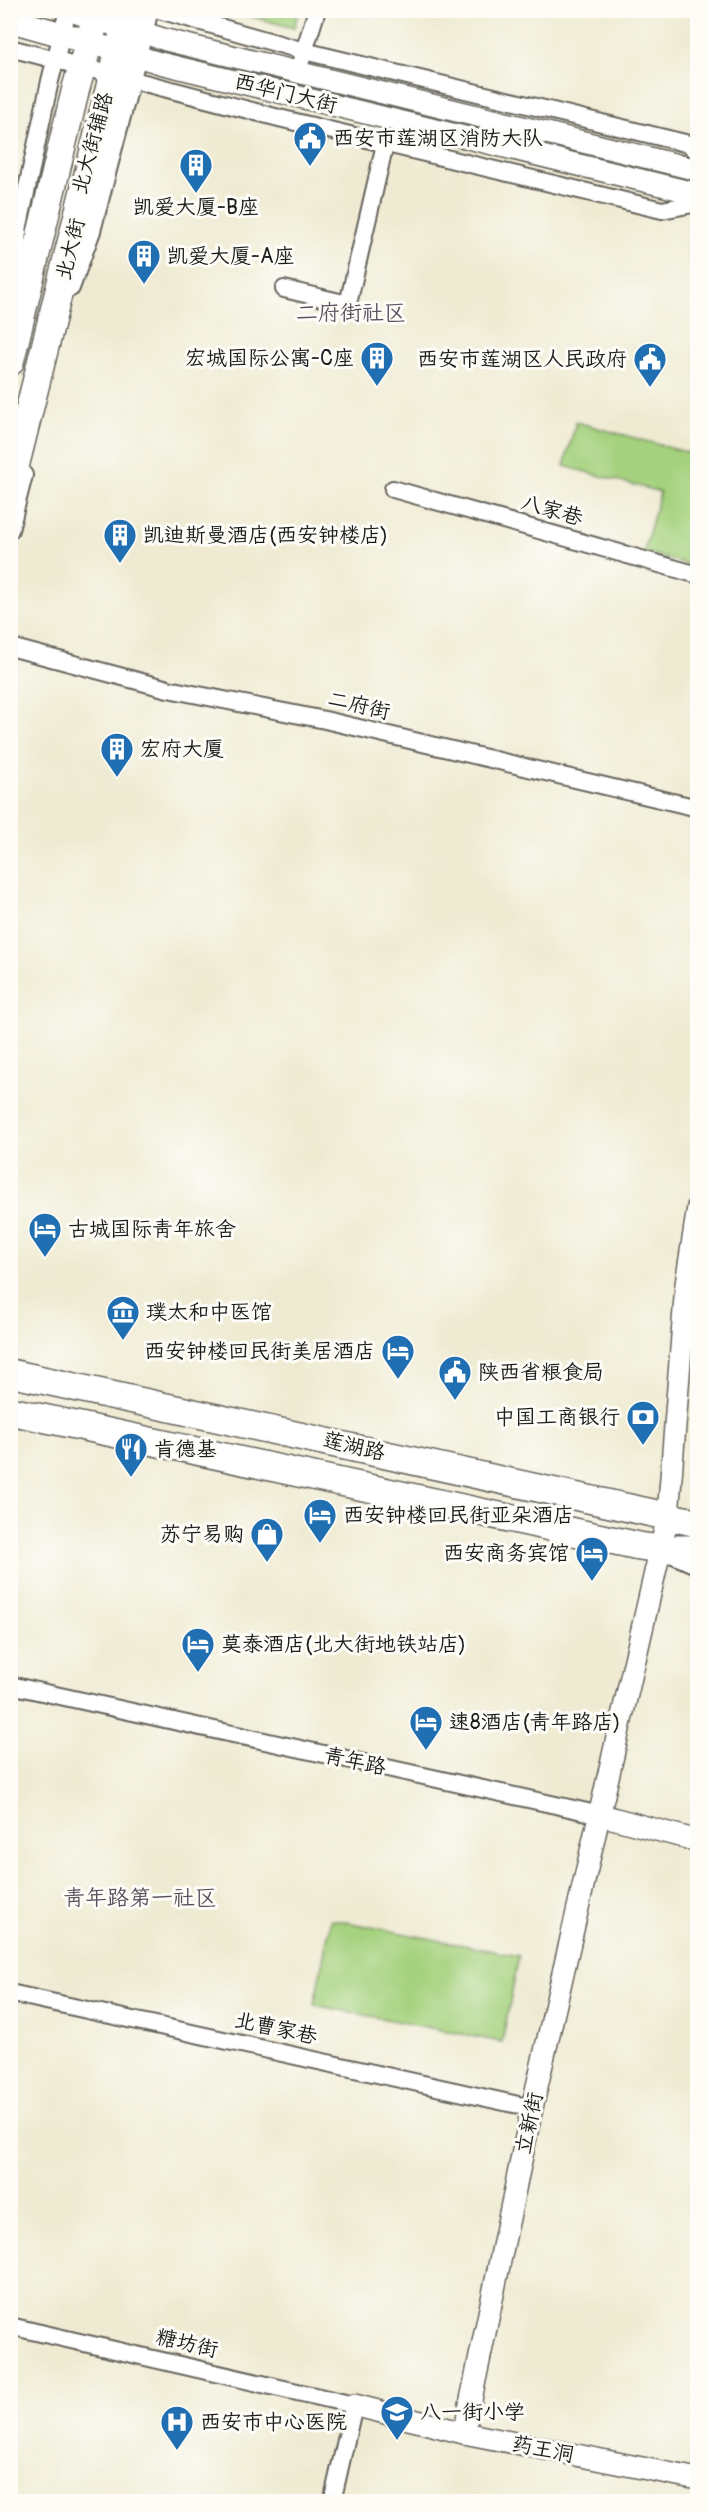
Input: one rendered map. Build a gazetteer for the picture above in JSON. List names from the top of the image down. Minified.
{"streets":{"main road":["北大街","莲湖路"],"street":["西华门大街","北大街辅路","八家巷","二府街","青年路","北曹家巷","立新街","糖坊街","药王洞"]},"crossings":[["西华门大街","北大街辅路"],["西华门大街","北大街"],["北大街辅路","北大街"],["莲湖路","立新街"],["青年路","立新街"],["北曹家巷","立新街"],["立新街","药王洞"],["糖坊街","药王洞"]],"districts":["二府街社区","青年路第一社区"],"places":{"public building":["西安市莲湖区消防大队","西安市莲湖区人民政府","陕西省粮食局"],"building":["凯爱大厦-B座","凯爱大厦-A座","宏城国际公寓-C座","凯迪斯曼酒店(西安钟楼店)","宏府大厦"],"hotel":["古城国际青年旅舍","西安钟楼回民街美居酒店","西安钟楼回民街亚朵酒店","西安商务宾馆","莫泰酒店(北大街地铁站店)","速8酒店(青年路店)"],"museum":["璞太和中医馆"],"bank":["中国工商银行"],"restaurant":["肯德基"],"shop":["苏宁易购"],"school or university":["八一街小学"],"hospital":["西安市中心医院"]}}
